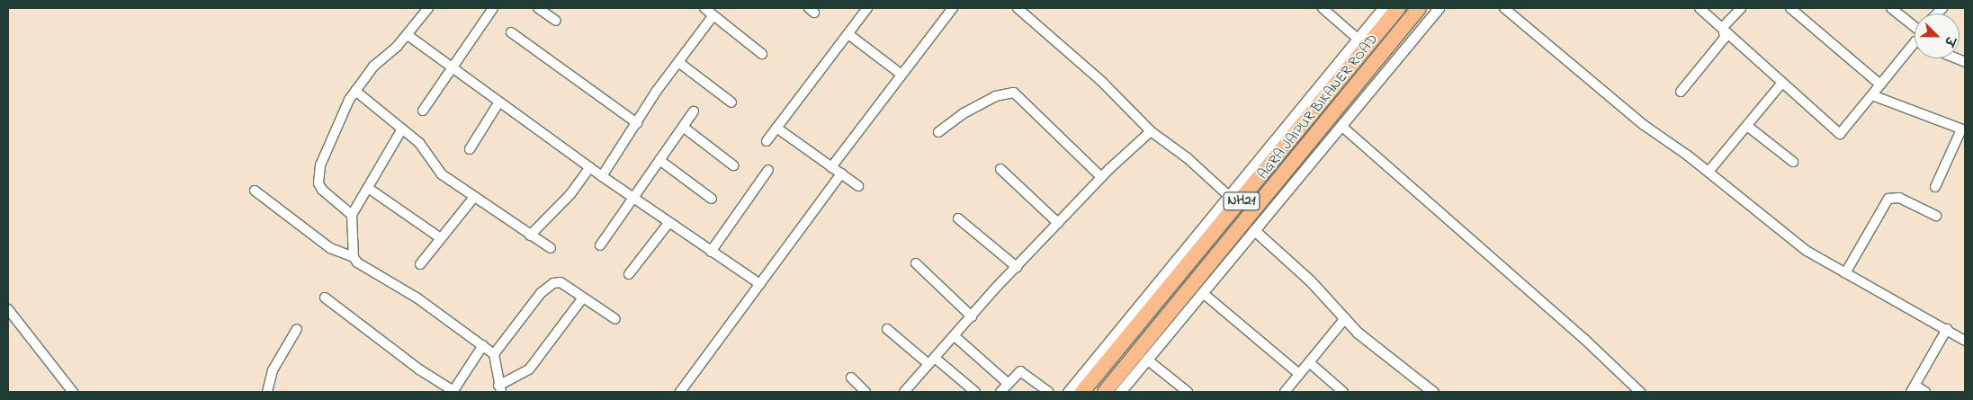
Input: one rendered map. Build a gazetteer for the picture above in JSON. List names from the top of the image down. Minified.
{"streets":{"highway":["AGRA JAIPUR BIKANER ROAD","NH21"]},"north":"bottom right"}
